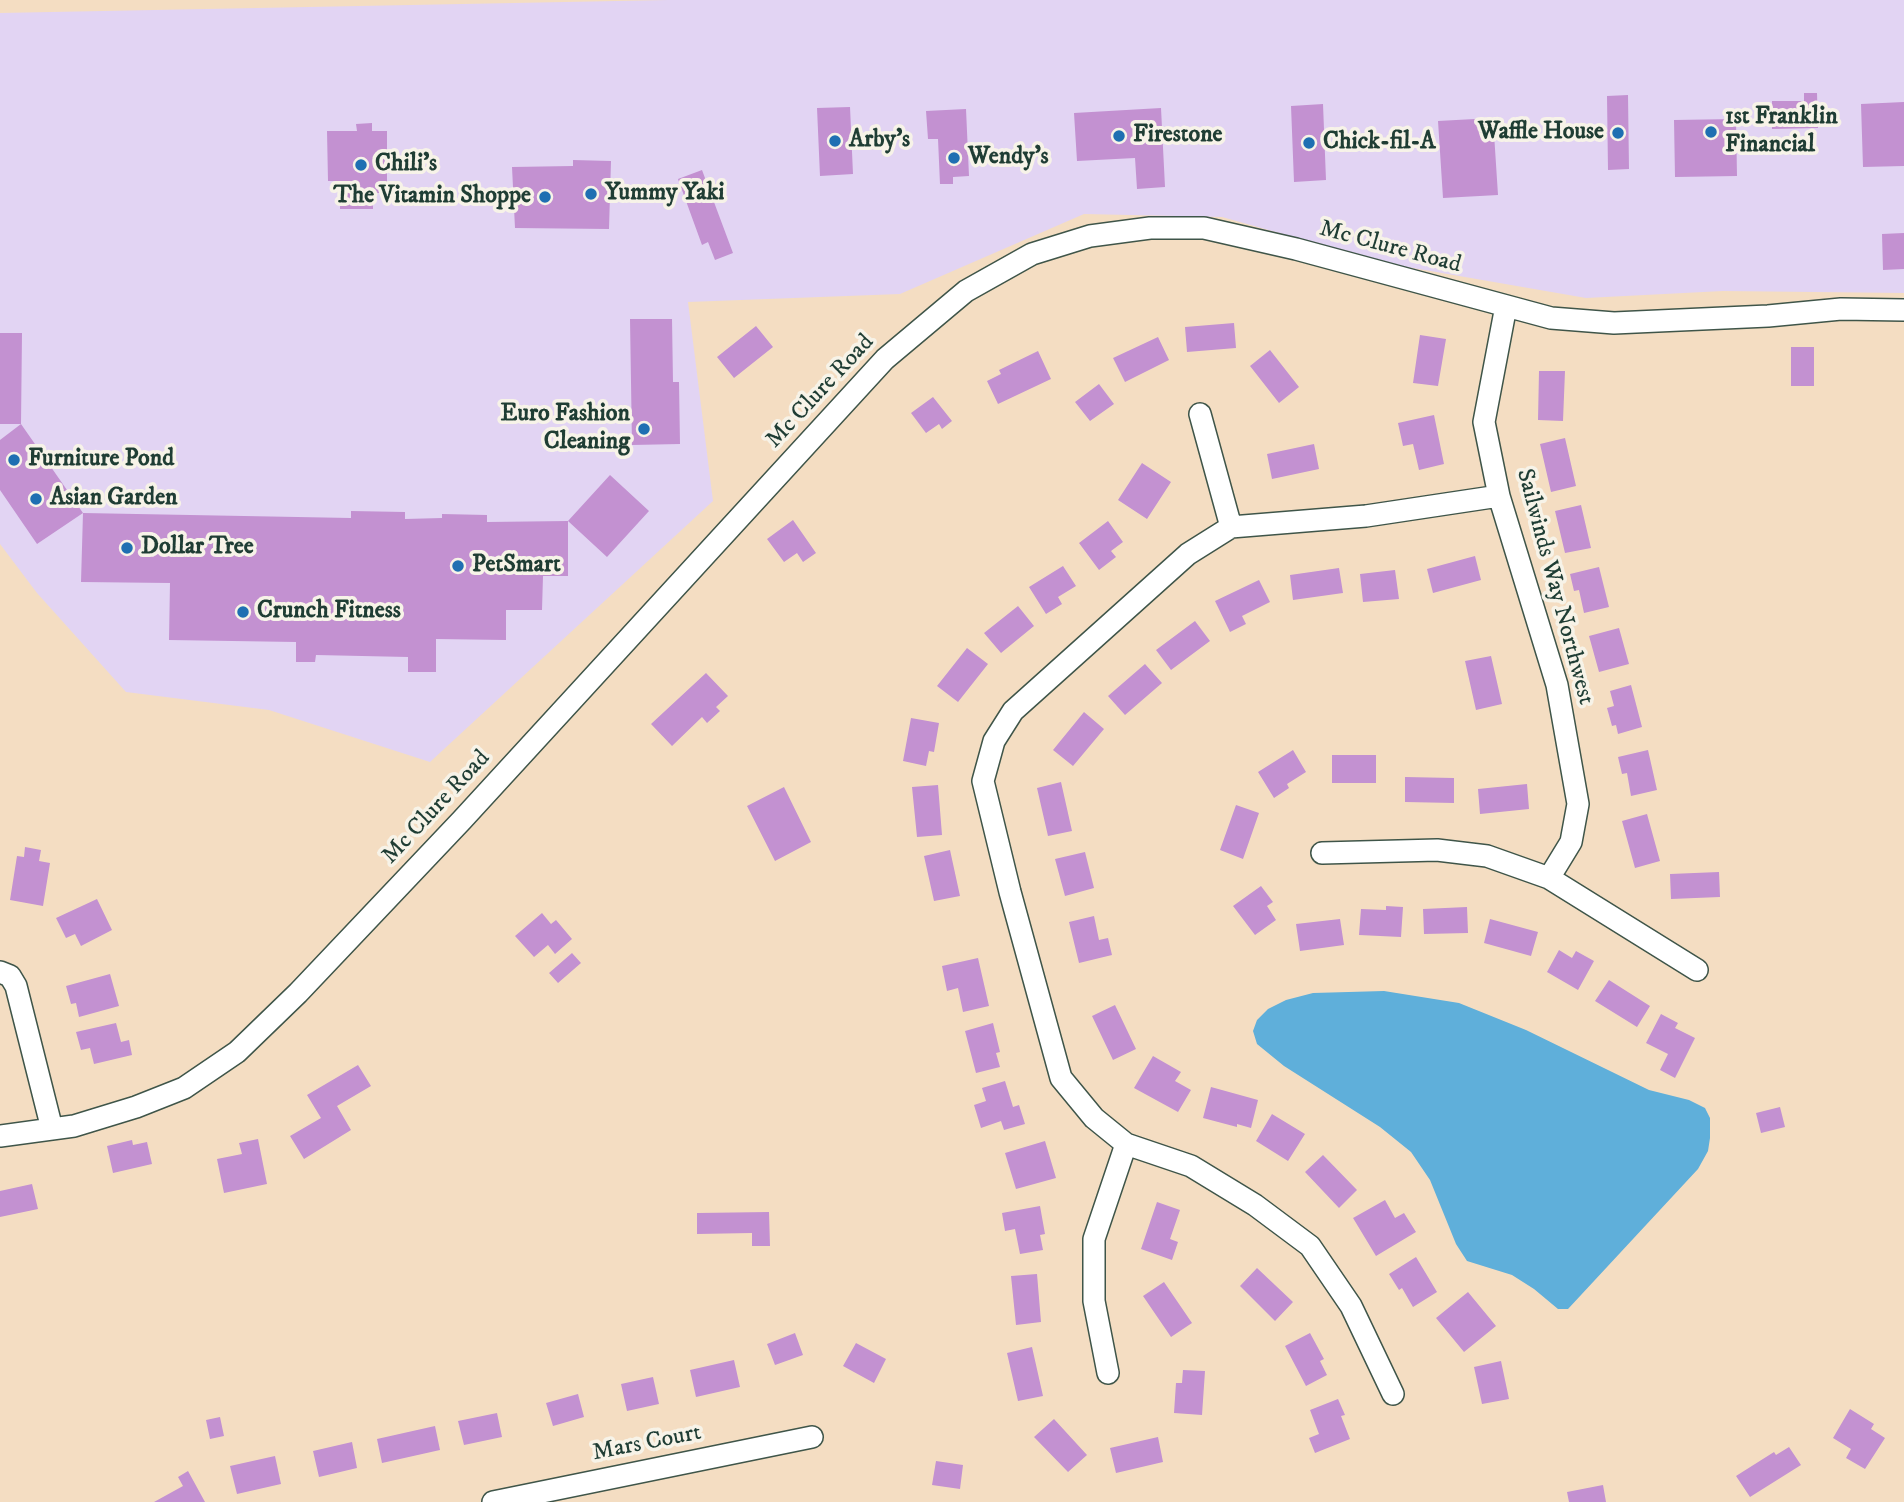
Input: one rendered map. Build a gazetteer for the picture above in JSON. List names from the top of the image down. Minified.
{"streets":{"street":["Mc Clure Road","Sailwinds Way Northwest","Mars Court"]},"crossings":[["Mc Clure Road","Sailwinds Way Northwest"]],"places":["1st Franklin Financial","Waffle House","Firestone","Arby's","Chick-fil-A","Wendy's","Chili's","Yummy Yaki","The Vitamin Shoppe","Euro Fashion Cleaning","Furniture Pond","Asian Garden","Dollar Tree","PetSmart","Crunch Fitness"]}
